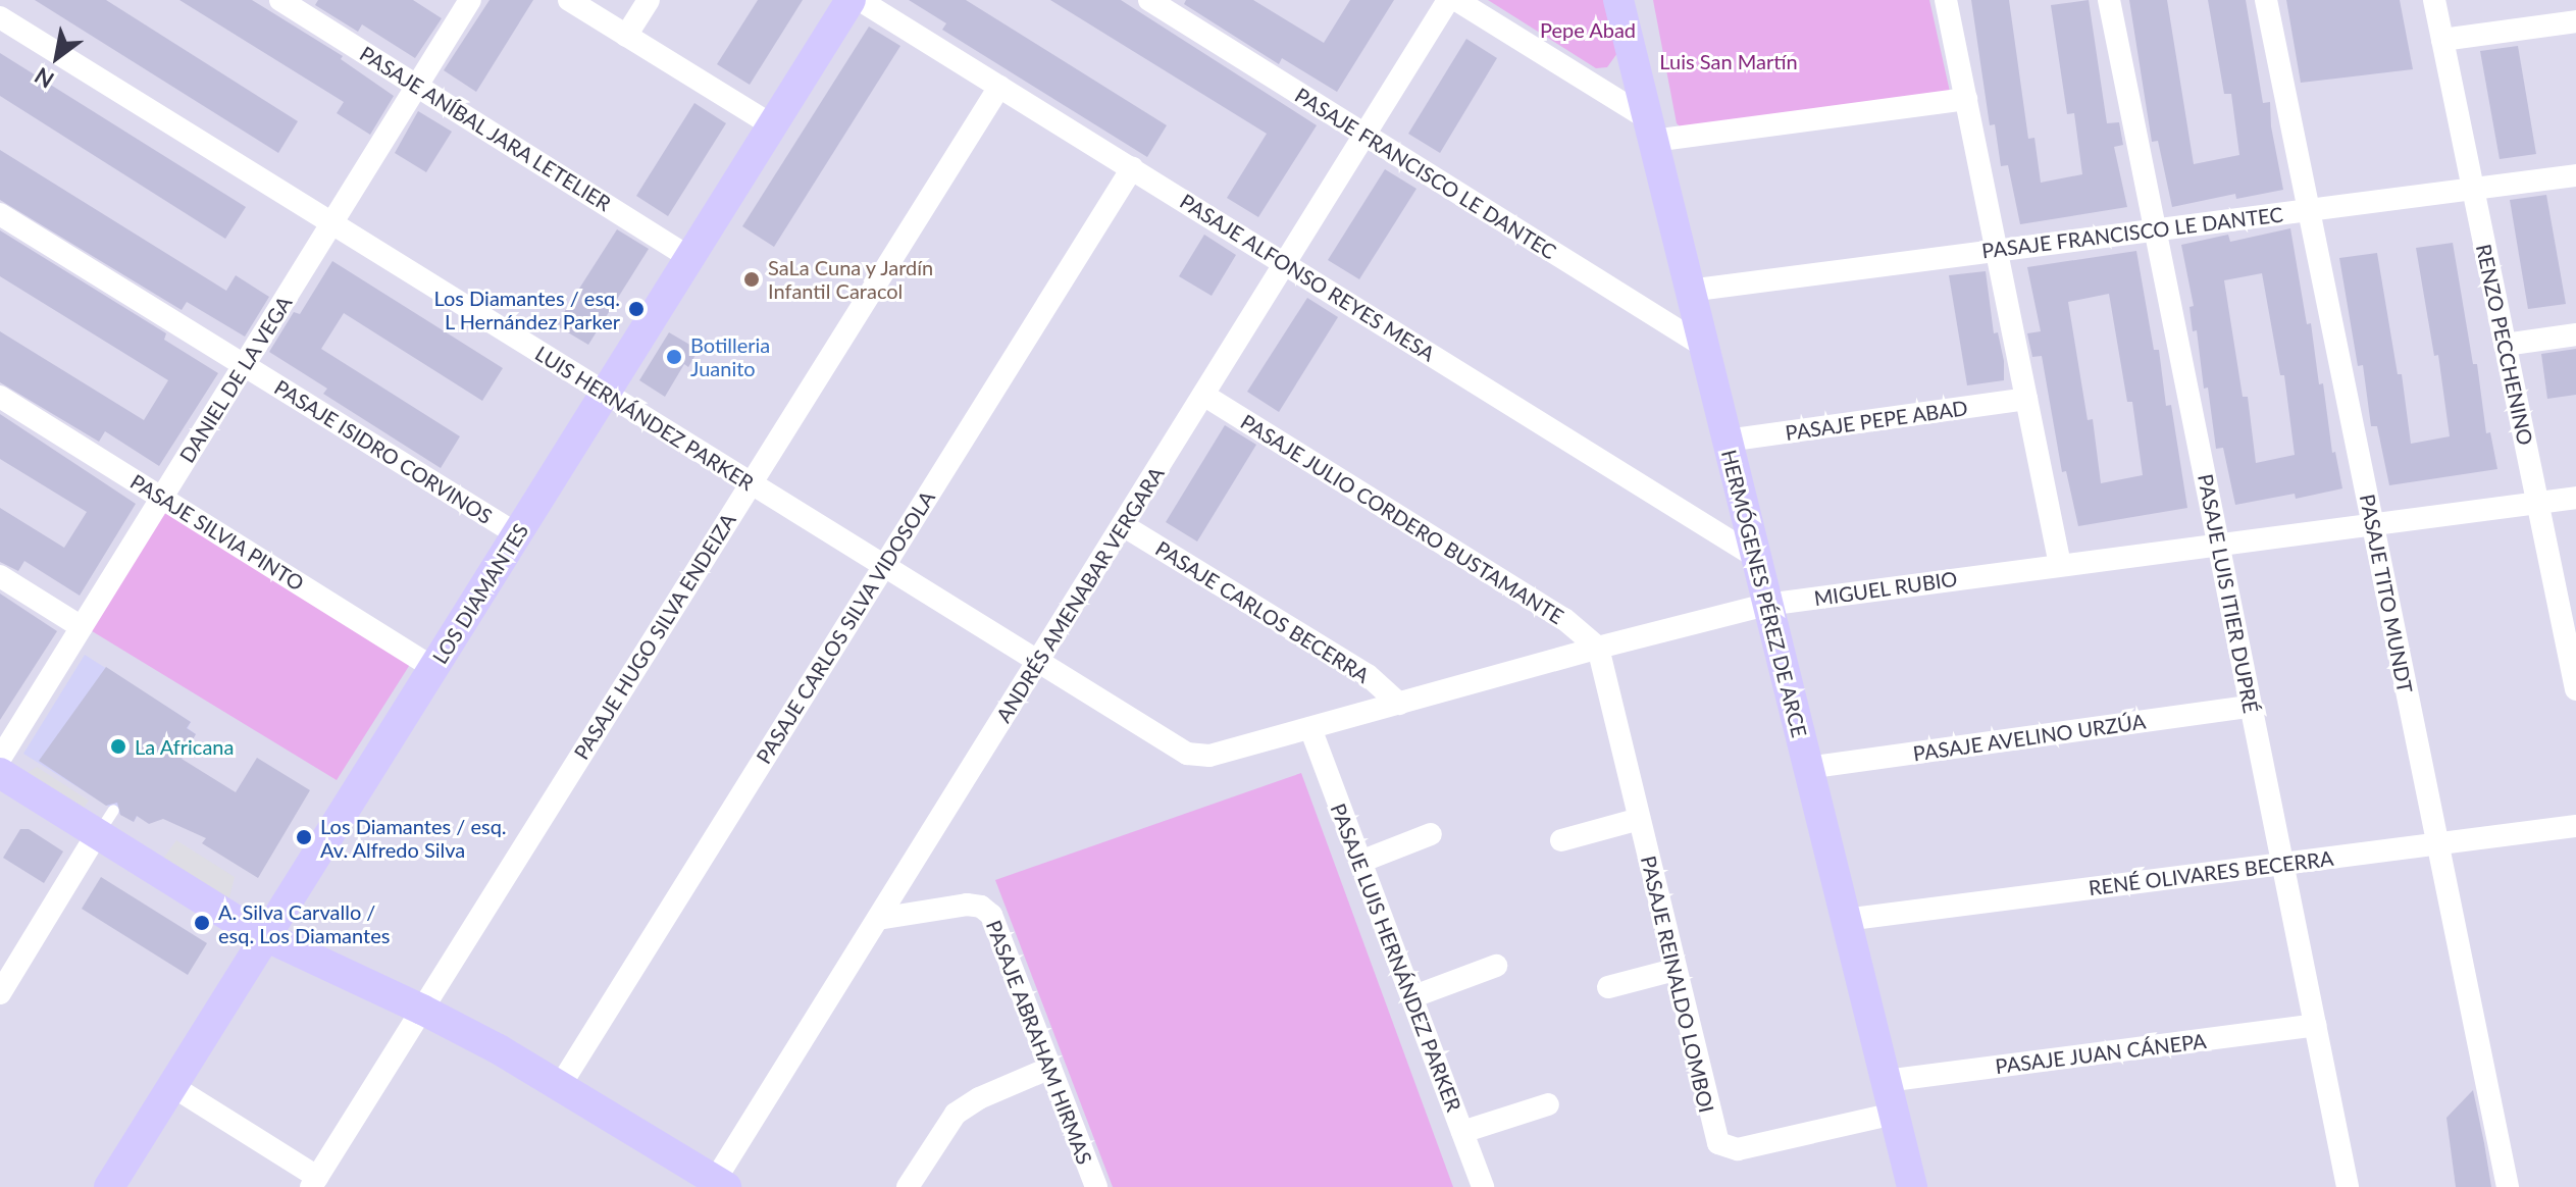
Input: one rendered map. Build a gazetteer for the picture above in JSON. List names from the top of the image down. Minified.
{"streets":{"street":["PASAJE ANÍBAL JARA LETELIER","PASAJE FRANCISCO LE DANTEC","PASAJE ALFONSO REYES MESA","RENZO PECCHENINO","DANIEL DE LA VEGA","LUIS HERNÁNDEZ PARKER","PASAJE PEPE ABAD","PASAJE ISIDRO CORVINOS","PASAJE JULIO CORDERO BUSTAMANTE","PASAJE SILVIA PINTO","MIGUEL RUBIO","LOS DIAMANTES","HERMÓGENES PÉREZ DE ARCE","PASAJE LUIS ITIER DUPRÉ","PASAJE TITO MUNDT","ANDRÉS AMENABAR VERGARA","PASAJE CARLOS BECERRA","PASAJE CARLOS SILVA VIDOSOLA","PASAJE HUGO SILVA ENDEIZA","PASAJE AVELINO URZÚA","RENÉ OLIVARES BECERRA","PASAJE LUIS HERNÁNDEZ PARKER","PASAJE REINALDO LOMBOI","PASAJE ABRAHAM HIRMAS","PASAJE JUAN CÁNEPA"]},"crossings":[["PASAJE ANÍBAL JARA LETELIER","DANIEL DE LA VEGA"],["PASAJE ANÍBAL JARA LETELIER","LOS DIAMANTES"],["PASAJE FRANCISCO LE DANTEC","RENZO PECCHENINO"],["PASAJE FRANCISCO LE DANTEC","HERMÓGENES PÉREZ DE ARCE"],["PASAJE FRANCISCO LE DANTEC","PASAJE LUIS ITIER DUPRÉ"],["PASAJE FRANCISCO LE DANTEC","PASAJE TITO MUNDT"],["PASAJE FRANCISCO LE DANTEC","ANDRÉS AMENABAR VERGARA"],["PASAJE ALFONSO REYES MESA","HERMÓGENES PÉREZ DE ARCE"],["PASAJE ALFONSO REYES MESA","ANDRÉS AMENABAR VERGARA"],["PASAJE ALFONSO REYES MESA","PASAJE CARLOS SILVA VIDOSOLA"],["PASAJE ALFONSO REYES MESA","PASAJE HUGO SILVA ENDEIZA"],["RENZO PECCHENINO","MIGUEL RUBIO"],["DANIEL DE LA VEGA","LUIS HERNÁNDEZ PARKER"],["DANIEL DE LA VEGA","PASAJE ISIDRO CORVINOS"],["DANIEL DE LA VEGA","PASAJE SILVIA PINTO"],["LUIS HERNÁNDEZ PARKER","MIGUEL RUBIO"],["LUIS HERNÁNDEZ PARKER","LOS DIAMANTES"],["LUIS HERNÁNDEZ PARKER","ANDRÉS AMENABAR VERGARA"],["LUIS HERNÁNDEZ PARKER","PASAJE CARLOS SILVA VIDOSOLA"],["LUIS HERNÁNDEZ PARKER","PASAJE HUGO SILVA ENDEIZA"],["PASAJE PEPE ABAD","HERMÓGENES PÉREZ DE ARCE"],["PASAJE ISIDRO CORVINOS","LOS DIAMANTES"],["PASAJE JULIO CORDERO BUSTAMANTE","MIGUEL RUBIO"],["PASAJE JULIO CORDERO BUSTAMANTE","ANDRÉS AMENABAR VERGARA"],["PASAJE JULIO CORDERO BUSTAMANTE","PASAJE REINALDO LOMBOI"],["PASAJE SILVIA PINTO","LOS DIAMANTES"],["MIGUEL RUBIO","HERMÓGENES PÉREZ DE ARCE"],["MIGUEL RUBIO","PASAJE LUIS ITIER DUPRÉ"],["MIGUEL RUBIO","PASAJE TITO MUNDT"],["MIGUEL RUBIO","PASAJE CARLOS BECERRA"],["MIGUEL RUBIO","PASAJE LUIS HERNÁNDEZ PARKER"],["MIGUEL RUBIO","PASAJE REINALDO LOMBOI"],["HERMÓGENES PÉREZ DE ARCE","PASAJE AVELINO URZÚA"],["HERMÓGENES PÉREZ DE ARCE","RENÉ OLIVARES BECERRA"],["HERMÓGENES PÉREZ DE ARCE","PASAJE REINALDO LOMBOI"],["HERMÓGENES PÉREZ DE ARCE","PASAJE JUAN CÁNEPA"],["PASAJE LUIS ITIER DUPRÉ","PASAJE AVELINO URZÚA"],["PASAJE LUIS ITIER DUPRÉ","RENÉ OLIVARES BECERRA"],["PASAJE LUIS ITIER DUPRÉ","PASAJE JUAN CÁNEPA"],["PASAJE TITO MUNDT","RENÉ OLIVARES BECERRA"],["ANDRÉS AMENABAR VERGARA","PASAJE CARLOS BECERRA"],["ANDRÉS AMENABAR VERGARA","PASAJE ABRAHAM HIRMAS"]],"parks":["Pepe Abad","Luis San Martín"],"places":["SaLa Cuna y Jardín Infantil Caracol","Los Diamantes / esq. L Hernández Parker","Botilleria Juanito","La Africana","Los Diamantes / esq. Av. Alfredo Silva","A. Silva Carvallo / esq. Los Diamantes"],"north":"bottom left"}
